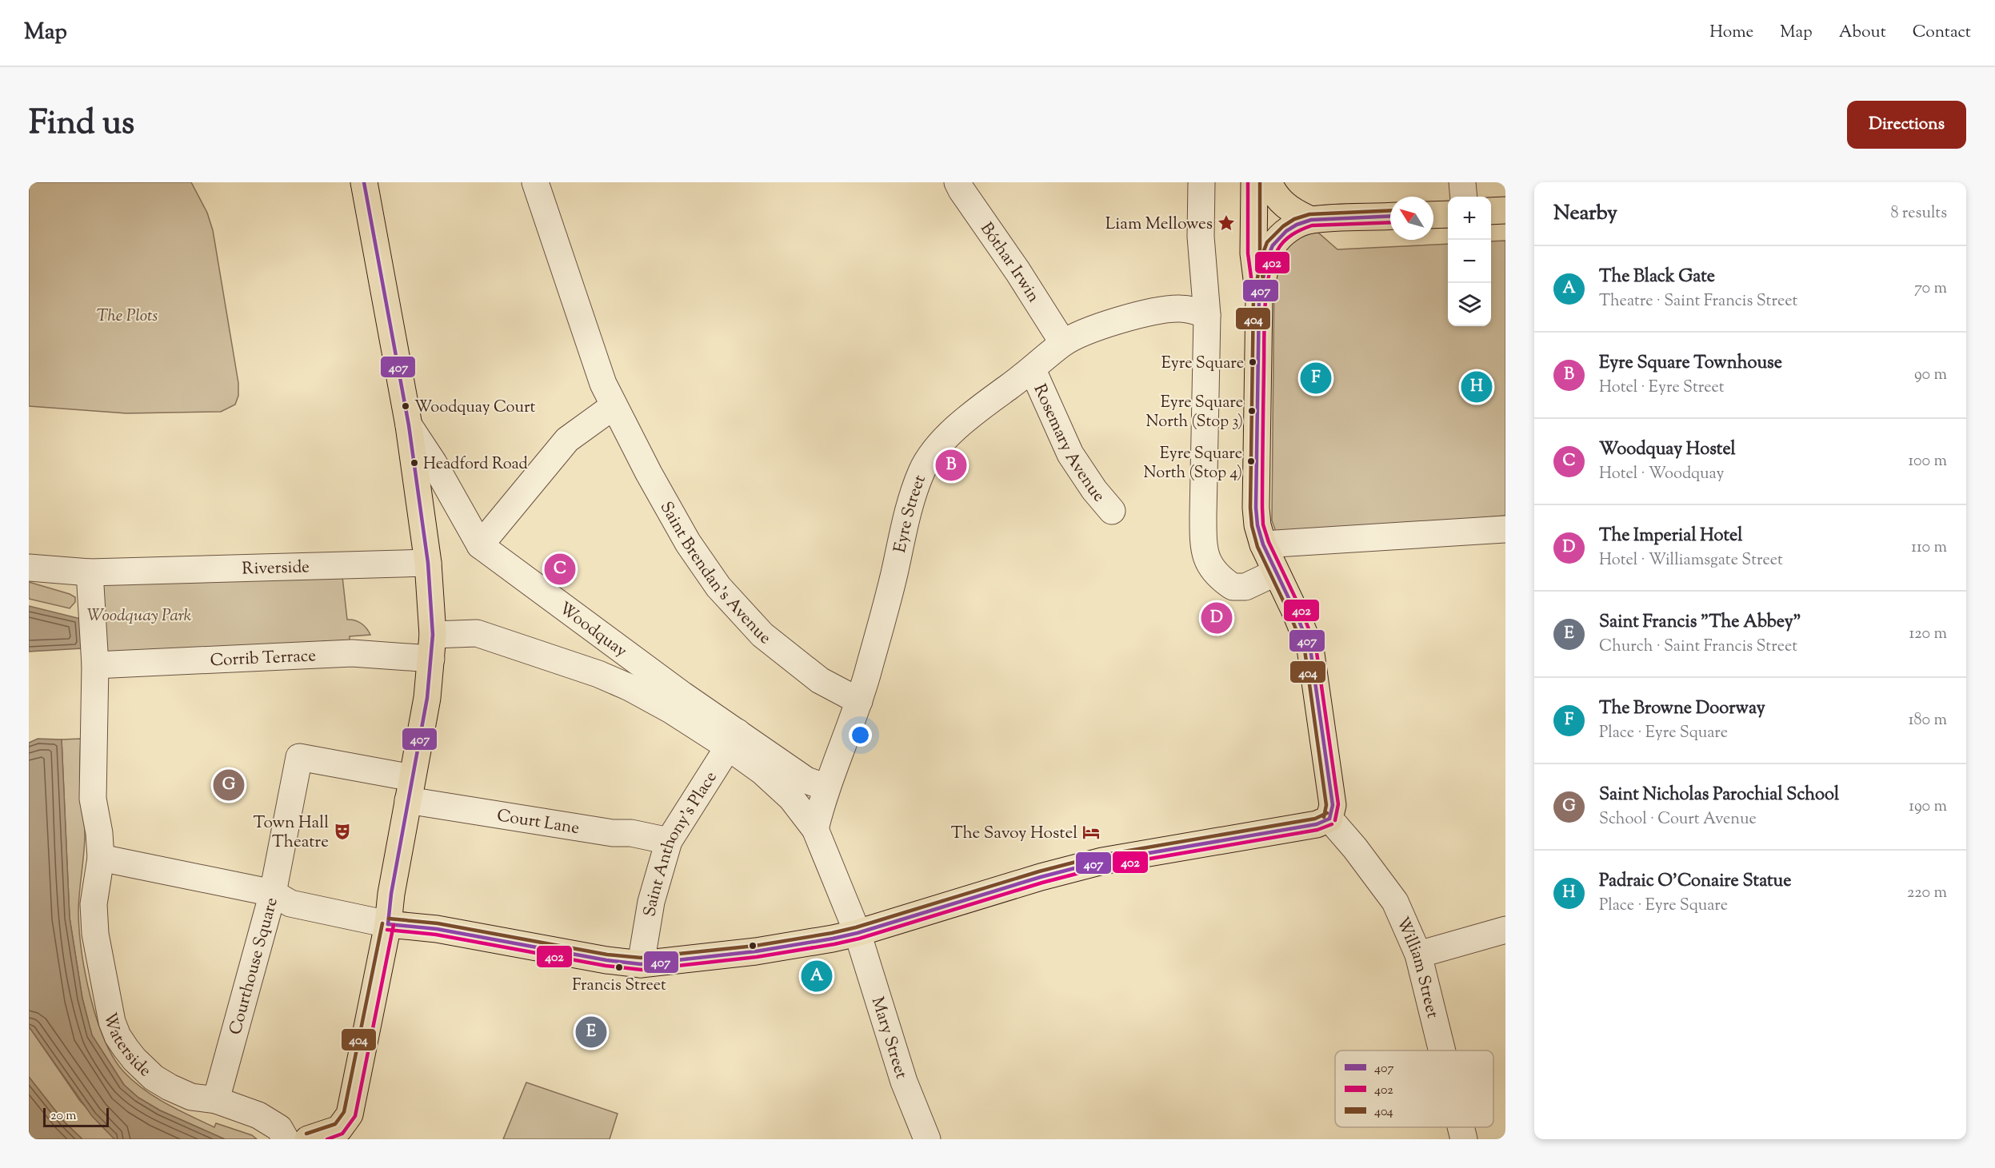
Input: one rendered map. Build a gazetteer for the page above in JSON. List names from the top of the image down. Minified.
{"streets":{"street":["Bóthar Irwin","Rosemary Avenue","Eyre Street","Riverside","Saint Brendan's Avenue","Woodquay","Corrib Terrace","Court Lane","Saint Anthony's Place","Courthouse Square","William Street","Mary Street","Waterside"]},"crossings":[["Bóthar Irwin","Eyre Street"],["Rosemary Avenue","Eyre Street"],["Eyre Street","Saint Brendan's Avenue"],["Eyre Street","Woodquay"],["Eyre Street","Mary Street"],["Riverside","Waterside"],["Woodquay","Corrib Terrace"],["Woodquay","Saint Anthony's Place"],["Woodquay","Mary Street"],["Corrib Terrace","Waterside"],["Court Lane","Saint Anthony's Place"],["Court Lane","Courthouse Square"],["Courthouse Square","Waterside"]],"parks":["The Plots","Woodquay Park"],"places":{"place":["Liam Mellowes"],"other":["Eyre Square","Woodquay Court","Eyre Square North (Stop 3)","Eyre Square North (Stop 4)","Headford Road","Francis Street"],"theatre":["Town Hall Theatre"],"hotel":["The Savoy Hostel"]},"lines":["transit line 407","transit line 402","transit line 404"],"legend":["407","402","404"],"scale_bar":"20 m","north":"top left","page":{"header":"Map","nav":["Home","Map","About","Contact"],"title":"Find us","buttons":"Directions","heading":["Nearby","8 results"],"map_buttons":["+","−"],"list":[{"mark":"A","name":"The Black Gate","note":"Theatre · Saint Francis Street","value":"70 m"},{"mark":"B","name":"Eyre Square Townhouse","note":"Hotel · Eyre Street","value":"90 m"},{"mark":"C","name":"Woodquay Hostel","note":"Hotel · Woodquay","value":"100 m"},{"mark":"D","name":"The Imperial Hotel","note":"Hotel · Williamsgate Street","value":"110 m"},{"mark":"E","name":"Saint Francis \"The Abbey\"","note":"Church · Saint Francis Street","value":"120 m"},{"mark":"F","name":"The Browne Doorway","note":"Place · Eyre Square","value":"180 m"},{"mark":"G","name":"Saint Nicholas Parochial School","note":"School · Court Avenue","value":"190 m"},{"mark":"H","name":"Padraic O'Conaire Statue","note":"Place · Eyre Square","value":"220 m"}],"pins":["F","H","B","C","D","G","A","E"],"scale":"20 m"}}
